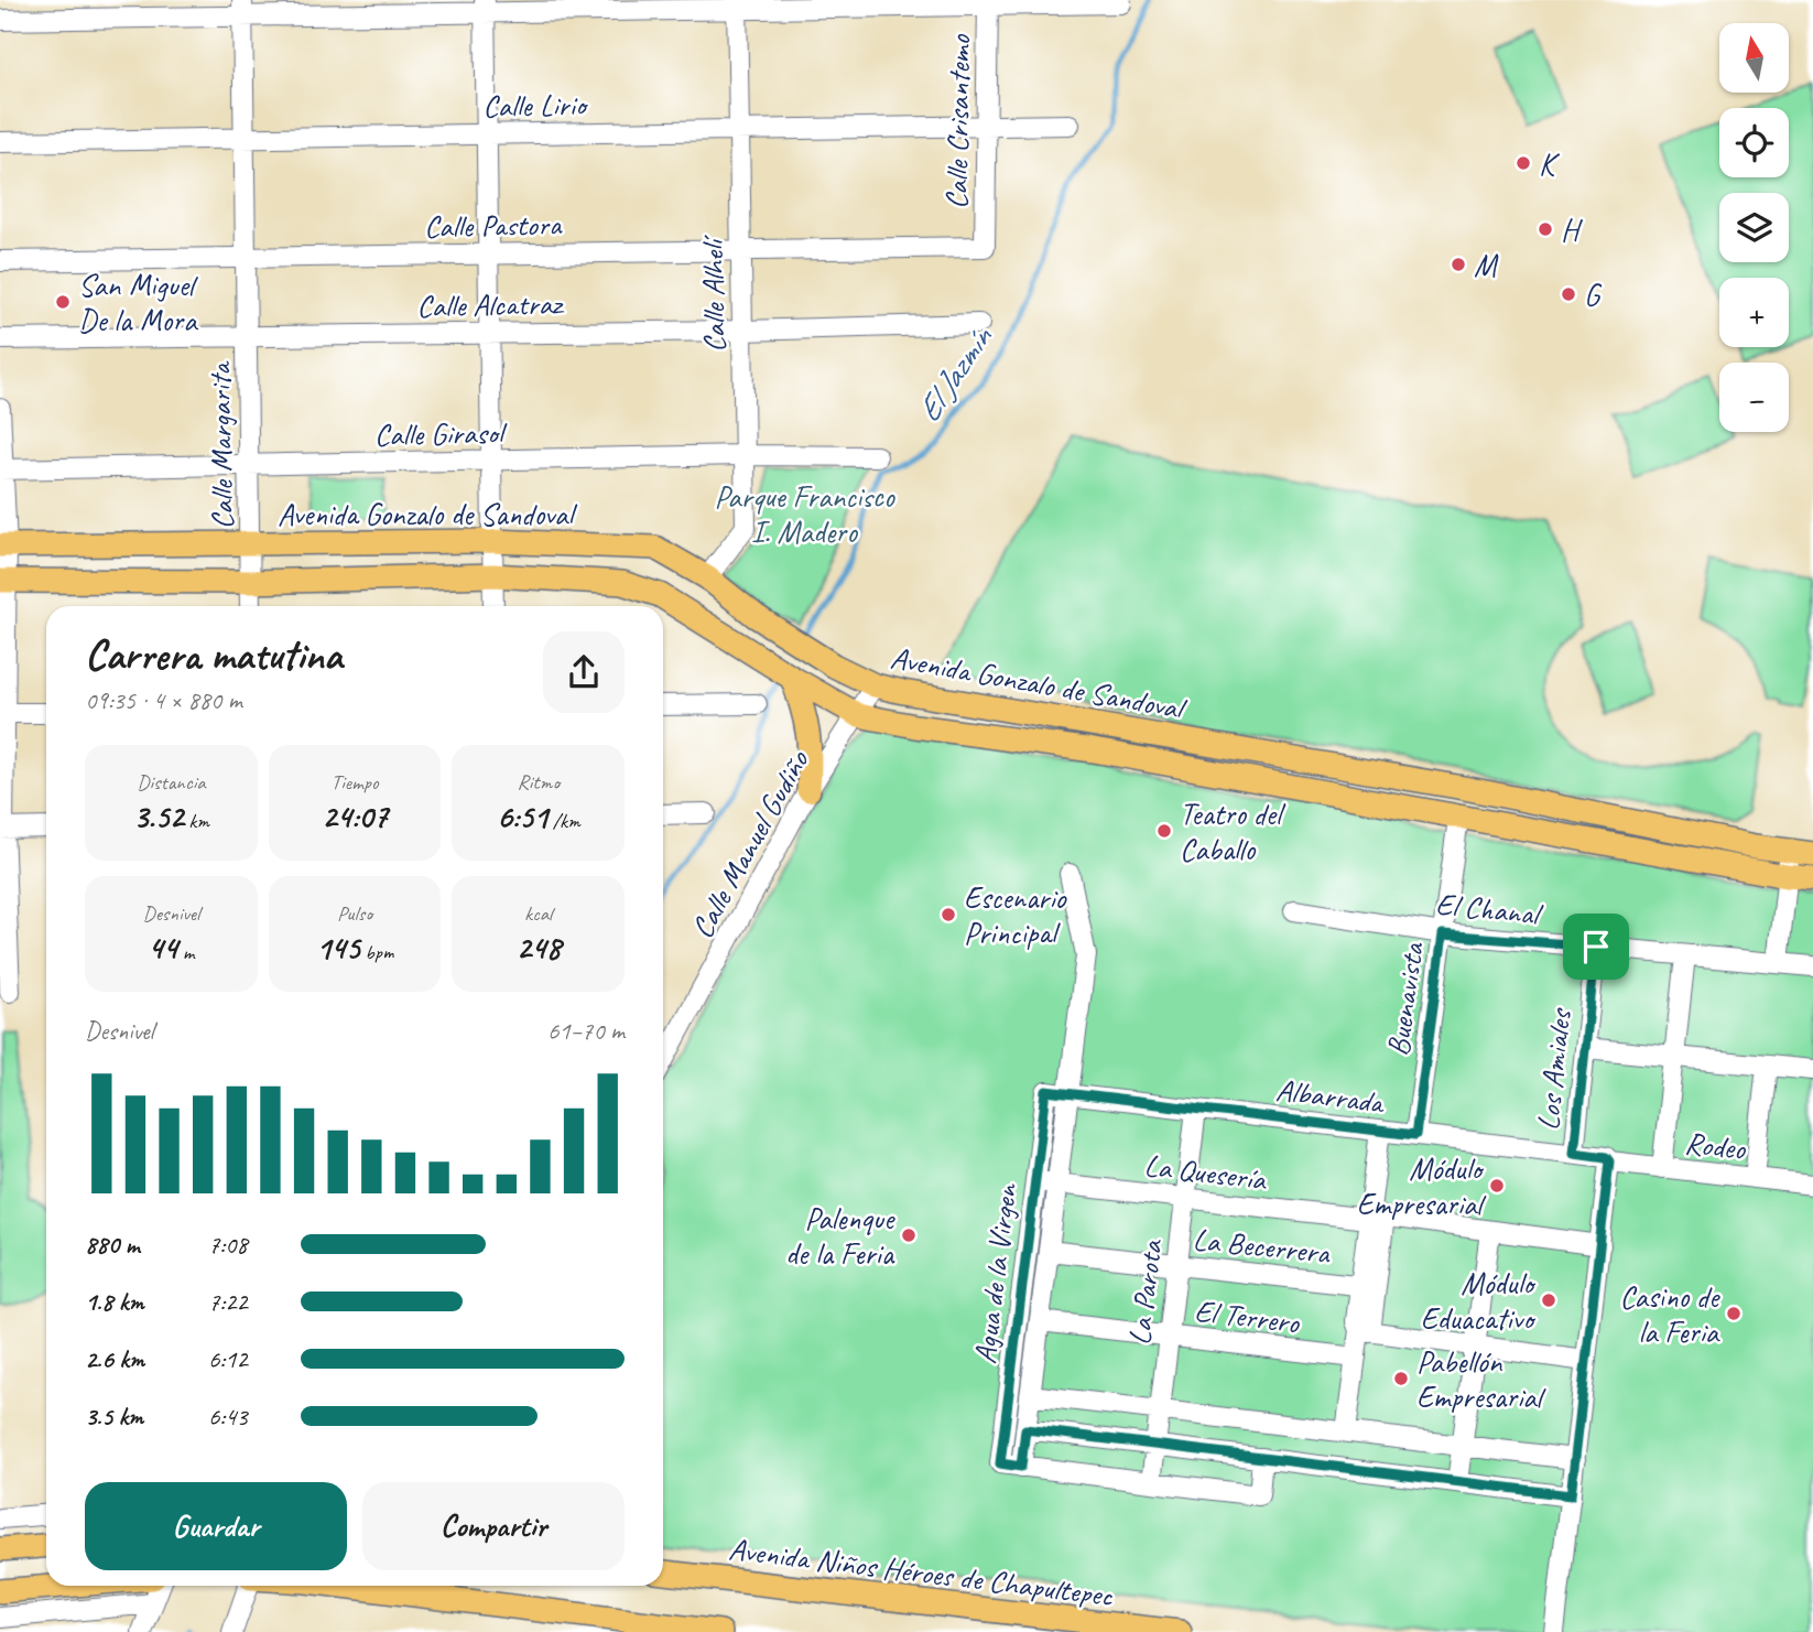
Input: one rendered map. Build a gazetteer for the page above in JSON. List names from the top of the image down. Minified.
{"streets":{"main road":["Avenida Gonzalo de Sandoval","Avenida Niños Héroes de Chapultepec"],"street":["Calle Lirio","Calle Crisantemo","Calle Pastora","Calle Alhelí","Calle Alcatraz","Calle Girasol","Calle Margarita","Calle Manuel Gudiño","El Chanal","Buenavista","Los Amiales","Albarrada","Rodeo","La Quesería","La Becerrera","Agua de la Virgen","La Parota","El Terrero"]},"crossings":[["Calle Lirio","Calle Crisantemo"],["Calle Lirio","Calle Alhelí"],["Calle Lirio","Calle Margarita"],["Calle Crisantemo","Calle Pastora"],["Calle Pastora","Calle Alhelí"],["Calle Pastora","Calle Margarita"],["Calle Alhelí","Calle Alcatraz"],["Calle Alhelí","Calle Girasol"],["Calle Alhelí","Avenida Gonzalo de Sandoval"],["Calle Alcatraz","Calle Margarita"],["Calle Girasol","Calle Margarita"],["Calle Margarita","Avenida Gonzalo de Sandoval"],["Avenida Gonzalo de Sandoval","Calle Manuel Gudiño"],["El Chanal","Buenavista"],["El Chanal","Los Amiales"],["Buenavista","Albarrada"],["Los Amiales","Albarrada"],["Albarrada","Rodeo"],["Albarrada","Agua de la Virgen"],["Albarrada","La Parota"],["La Quesería","Agua de la Virgen"],["La Quesería","La Parota"],["La Becerrera","Agua de la Virgen"],["La Becerrera","La Parota"],["Agua de la Virgen","El Terrero"],["La Parota","El Terrero"]],"water":["El Jazmín"],"parks":["Parque Francisco I. Madero"],"places":["K","H","M","G","San Miguel De la Mora","Teatro del Caballo","Escenario Principal","Módulo Empresarial","Palenque de la Feria","Módulo Eduacativo","Casino de la Feria","Pabellón Empresarial"],"north":"top","page":{"map_buttons":["+","−"],"heading":["Carrera matutina","09:35 · 4 × 880 m"],"stats":[["Distancia","3.52 km"],["Tiempo","24:07"],["Ritmo","6:51 /km"],["Desnivel","44 m"],["Pulso","145 bpm"],["kcal","248"]],"chart":["Desnivel","61–70 m"],"list":[{"name":"880 m","note":"7:08"},{"name":"1.8 km","note":"7:22"},{"name":"2.6 km","note":"6:12"},{"name":"3.5 km","note":"6:43"}],"buttons":["Guardar","Compartir"]}}
